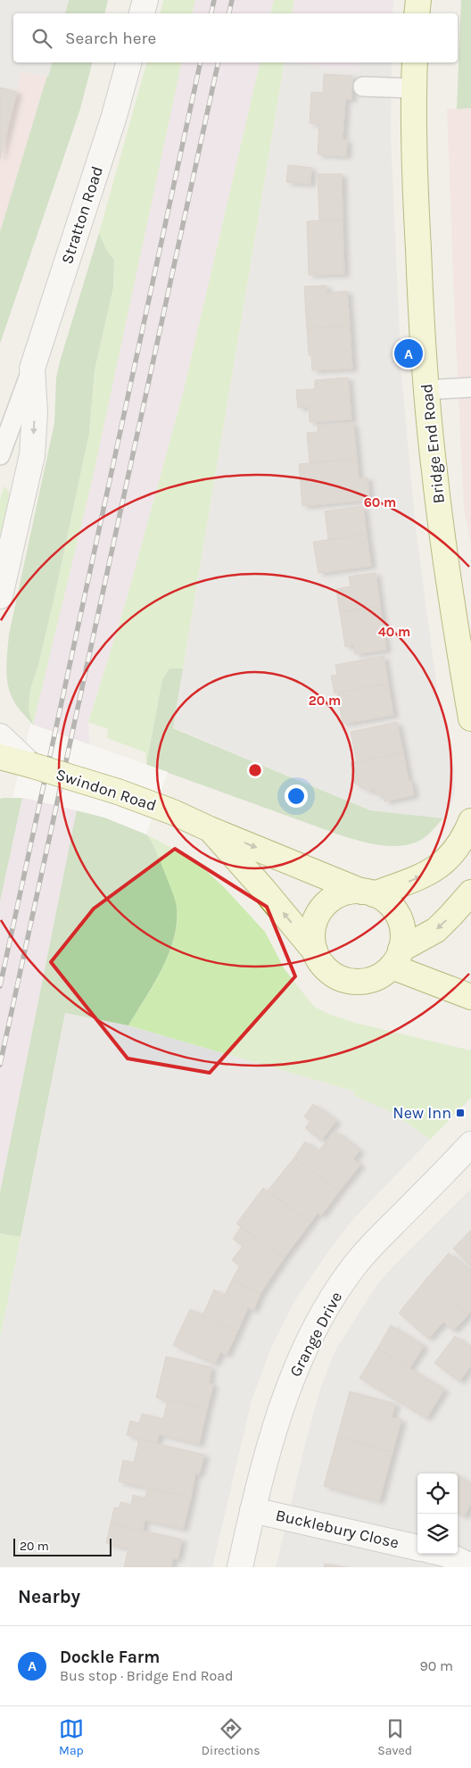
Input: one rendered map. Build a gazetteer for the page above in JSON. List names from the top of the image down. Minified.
{"streets":{"main road":["Bridge End Road","Swindon Road"],"street":["Stratton Road","Grange Drive","Bucklebury Close"]},"crossings":[["Grange Drive","Bucklebury Close"]],"one_way":["Stratton Road"],"places":{"transit":["New Inn"]},"scale_bar":"20 m","page":{"search":"Search here","pins":"A","scale":"20 m","heading":"Nearby","list":[{"mark":"A","name":"Dockle Farm","note":"Bus stop · Bridge End Road","value":"90 m"}],"nav":["Map","Directions","Saved"]},"rings":["60 m","40 m","20 m"]}
